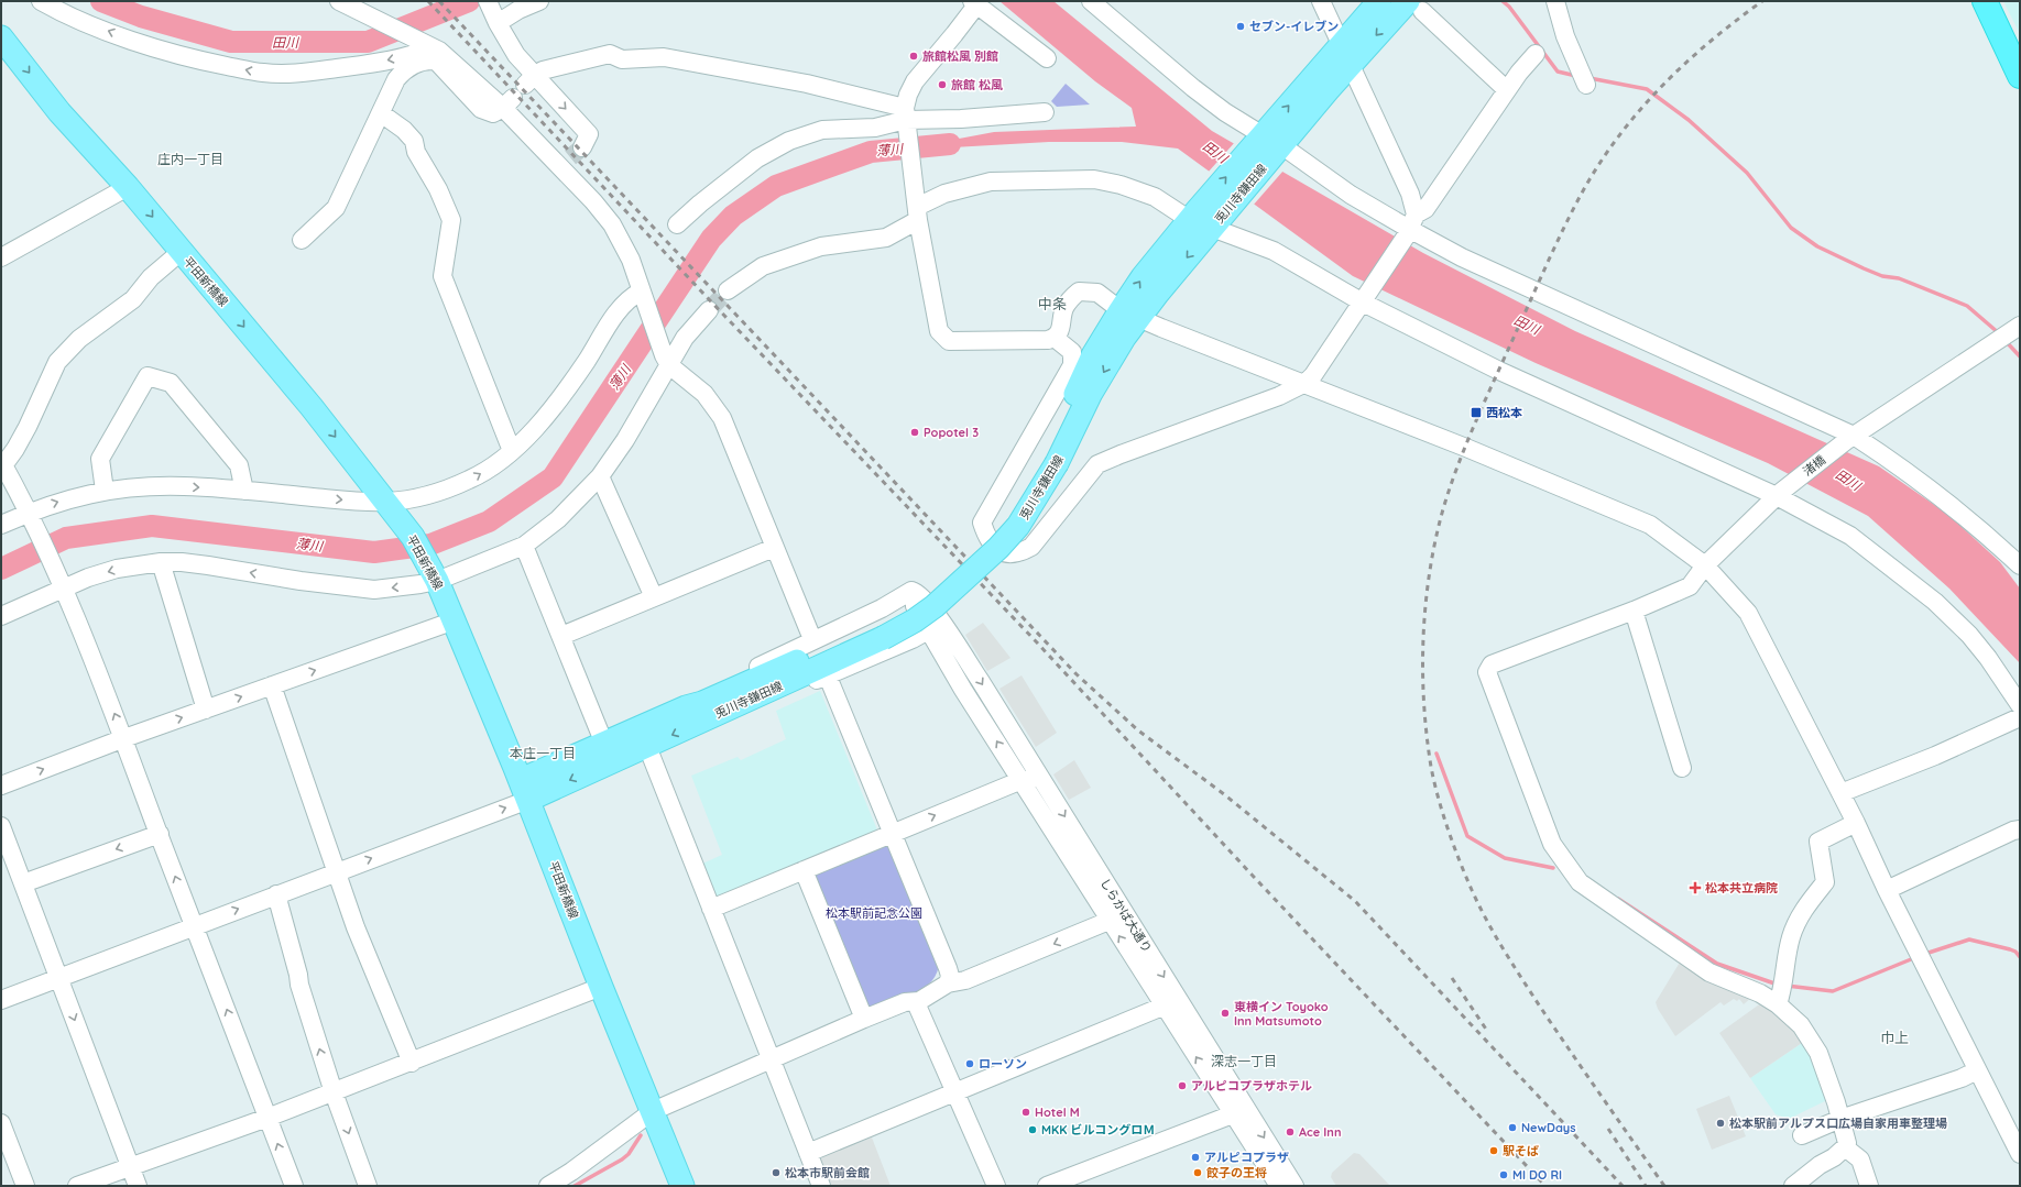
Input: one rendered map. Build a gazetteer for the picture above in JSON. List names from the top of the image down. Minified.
{"streets":{"main road":["兎川寺鎌田線","平田新橋線"],"street":["渚橋","しらかば大通り"]},"crossings":[["兎川寺鎌田線","平田新橋線"]],"one_way":["平田新橋線"],"districts":["庄内一丁目","中条","本庄一丁目","巾上","深志一丁目"],"water":["田川","薄川"],"parks":["松本駅前記念公園"],"places":{"other":["セブン-イレブン","旅館松風 別館","旅館 松風","Popotel 3","東横イン Toyoko Inn Matsumoto","ローソン","アルピコプラザホテル","Hotel M","松本駅前アルプス口広場自家用車整理場","NewDays","MKK ビルコングロＭ","Ace Inn","駅そば","アルピコプラザ","松本市駅前会館","餃子の王将","MI DO RI"],"transit":["西松本"],"health":["松本共立病院"]}}
